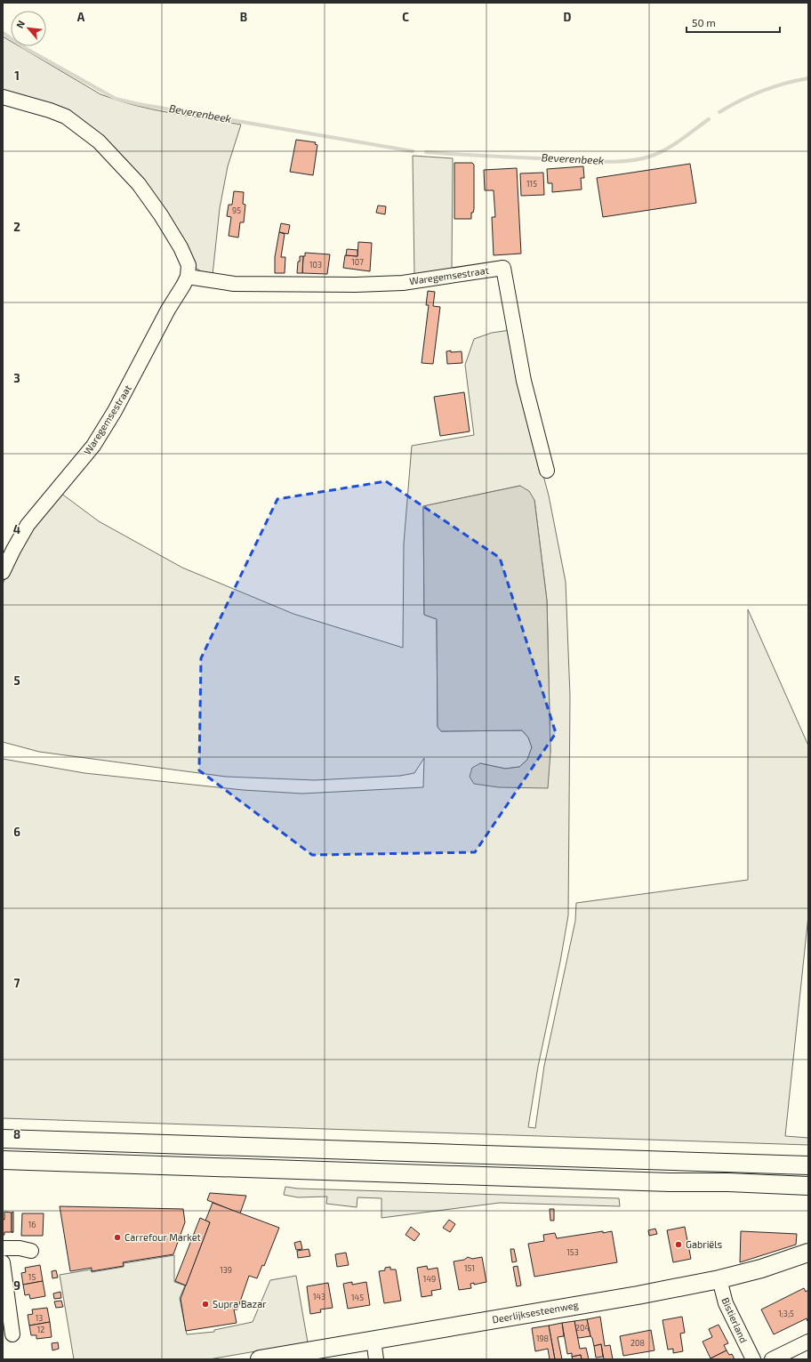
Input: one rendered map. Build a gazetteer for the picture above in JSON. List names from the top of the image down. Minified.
{"streets":{"main road":["Deerlijksesteenweg"],"street":["Waregemsestraat","Bistierland"]},"crossings":[["Deerlijksesteenweg","Bistierland"]],"water":["Beverenbeek"],"places":["Carrefour Market","Gabriëls","Supra Bazar"],"house_numbers":["115","95","107","103","16","153","151","139","15","149","143","145","1;3;5","13","204","12","198","208"],"scale_bar":"50 m","north":"top left","grid":{"columns":["A","B","C","D"],"rows":["1","2","3","4","5","6","7","8","9"]}}
